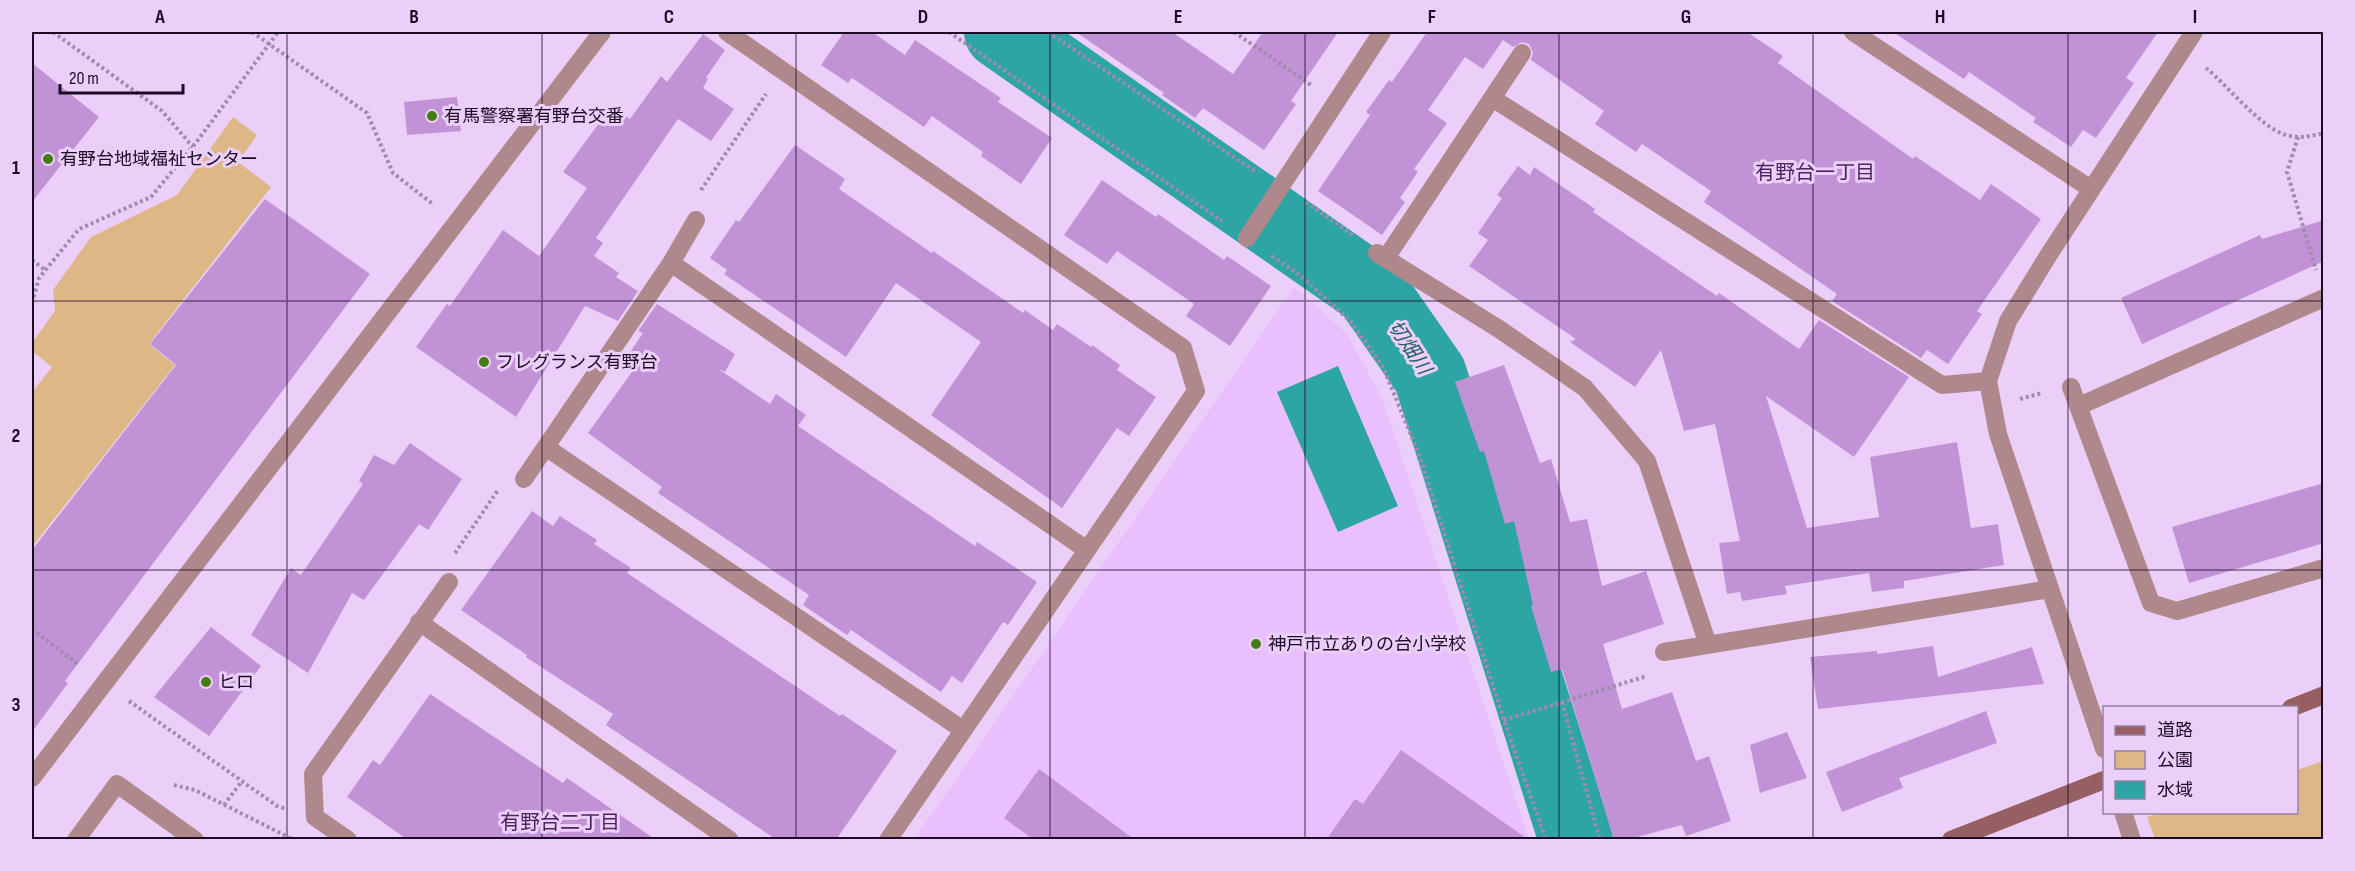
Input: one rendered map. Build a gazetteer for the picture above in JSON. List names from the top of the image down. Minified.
{"districts":["有野台一丁目","有野台二丁目"],"water":["切畑川"],"places":["有馬警察署有野台交番","有野台地域福祉センター","フレグランス有野台","神戸市立ありの台小学校","ヒロ"],"legend":["道路","公園","水域"],"scale_bar":"20 m","grid":{"columns":["A","B","C","D","E","F","G","H","I"],"rows":["1","2","3"]}}
